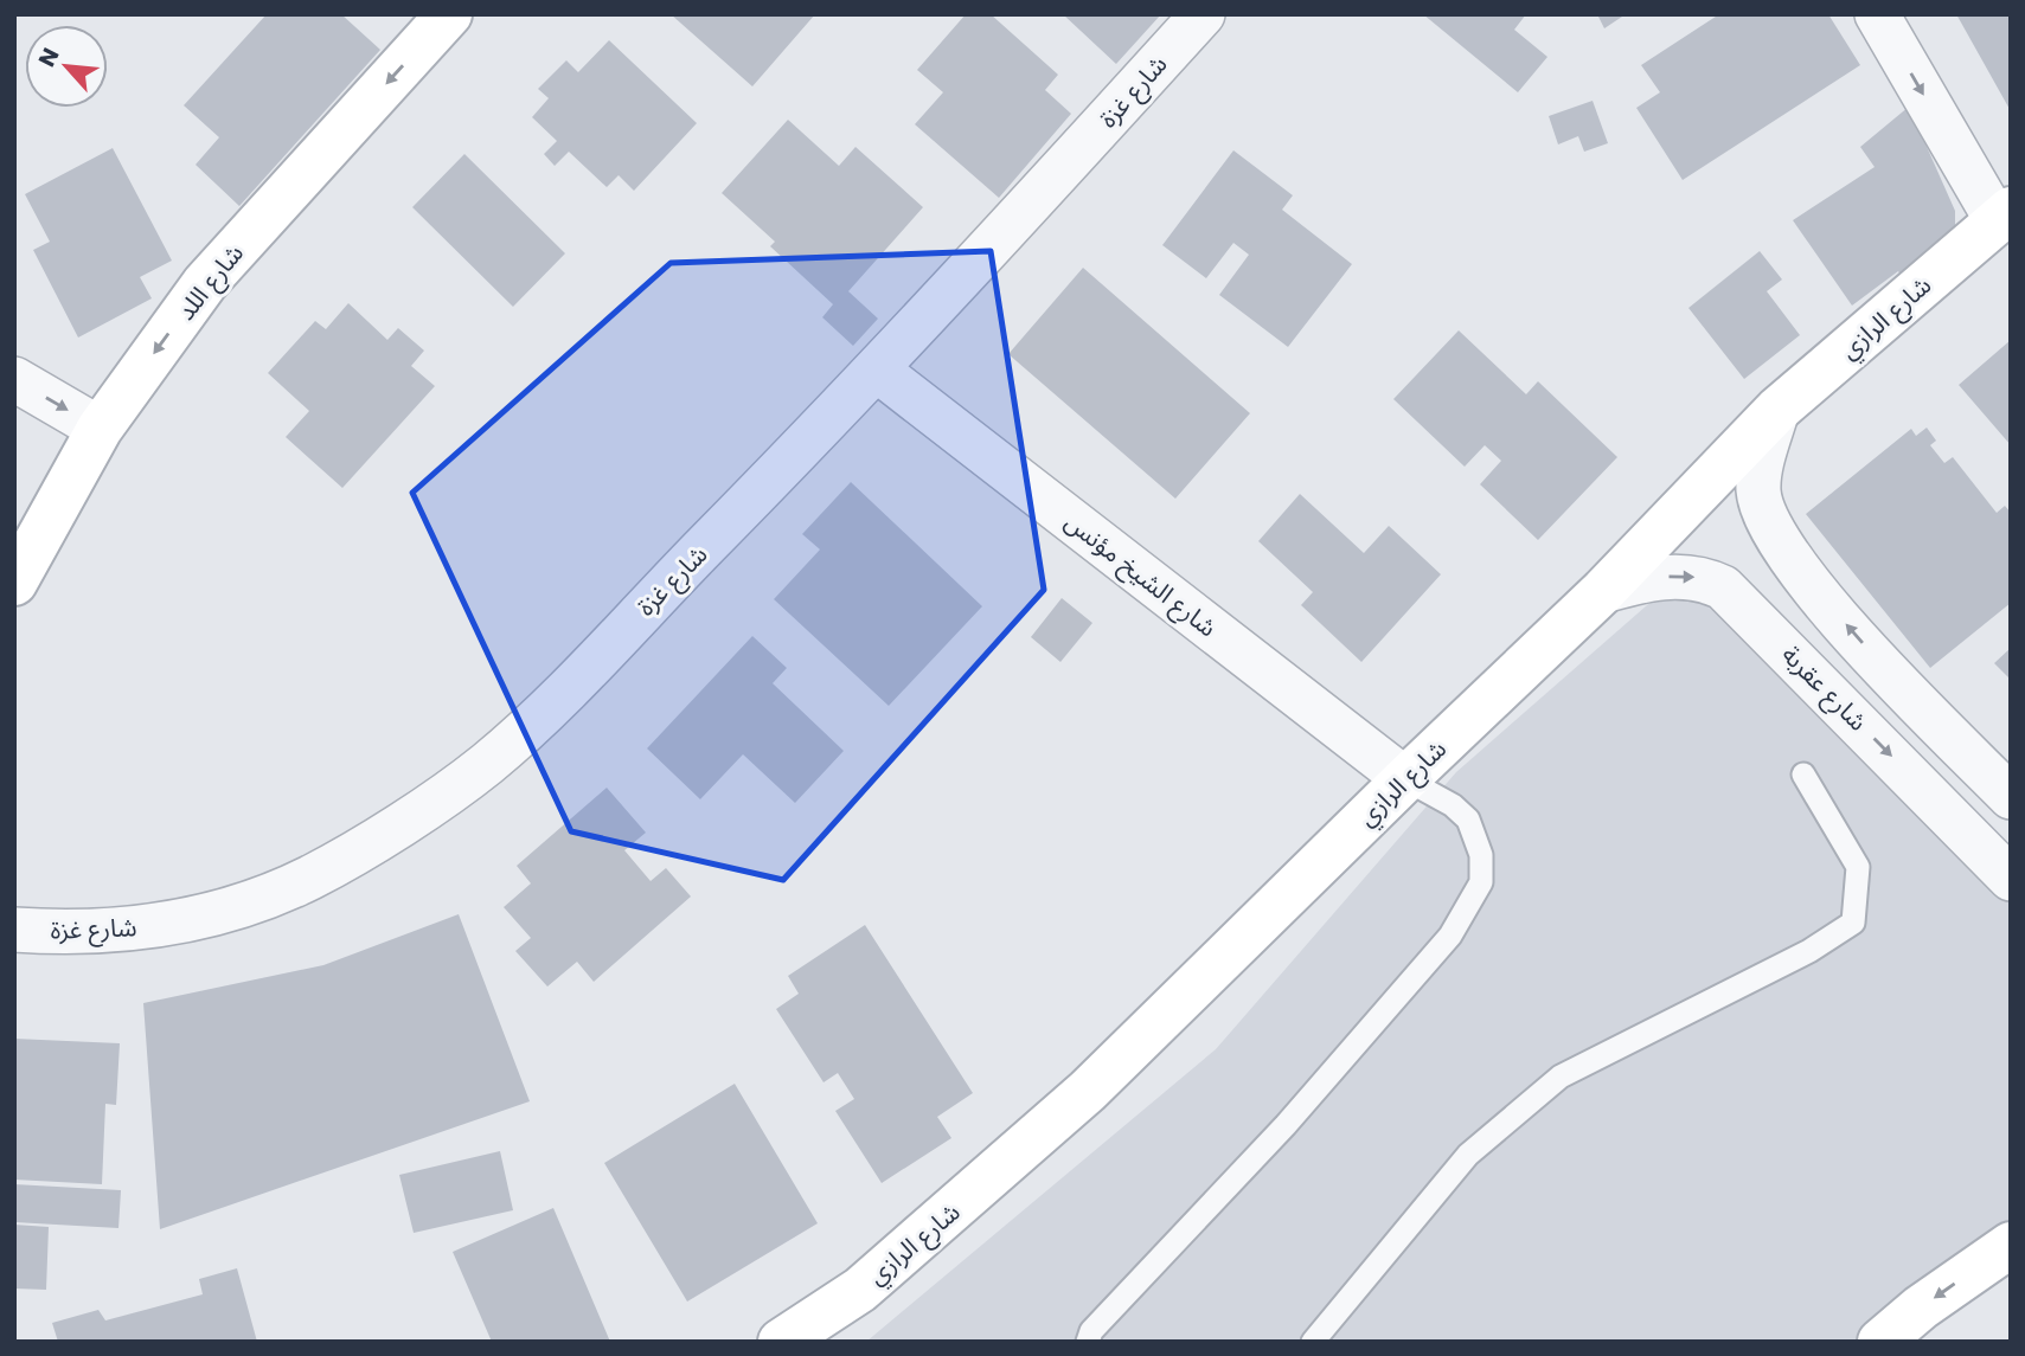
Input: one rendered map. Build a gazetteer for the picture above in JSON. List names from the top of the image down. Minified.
{"streets":{"street":["شارع غزة","شارع اللد","شارع الرازي","شارع الشيخ مؤنس","شارع عقربة"]},"crossings":[["شارع غزة","شارع الشيخ مؤنس"],["شارع الرازي","شارع الشيخ مؤنس"],["شارع الرازي","شارع عقربة"]],"one_way":["شارع اللد","شارع عقربة"],"north":"top left"}
